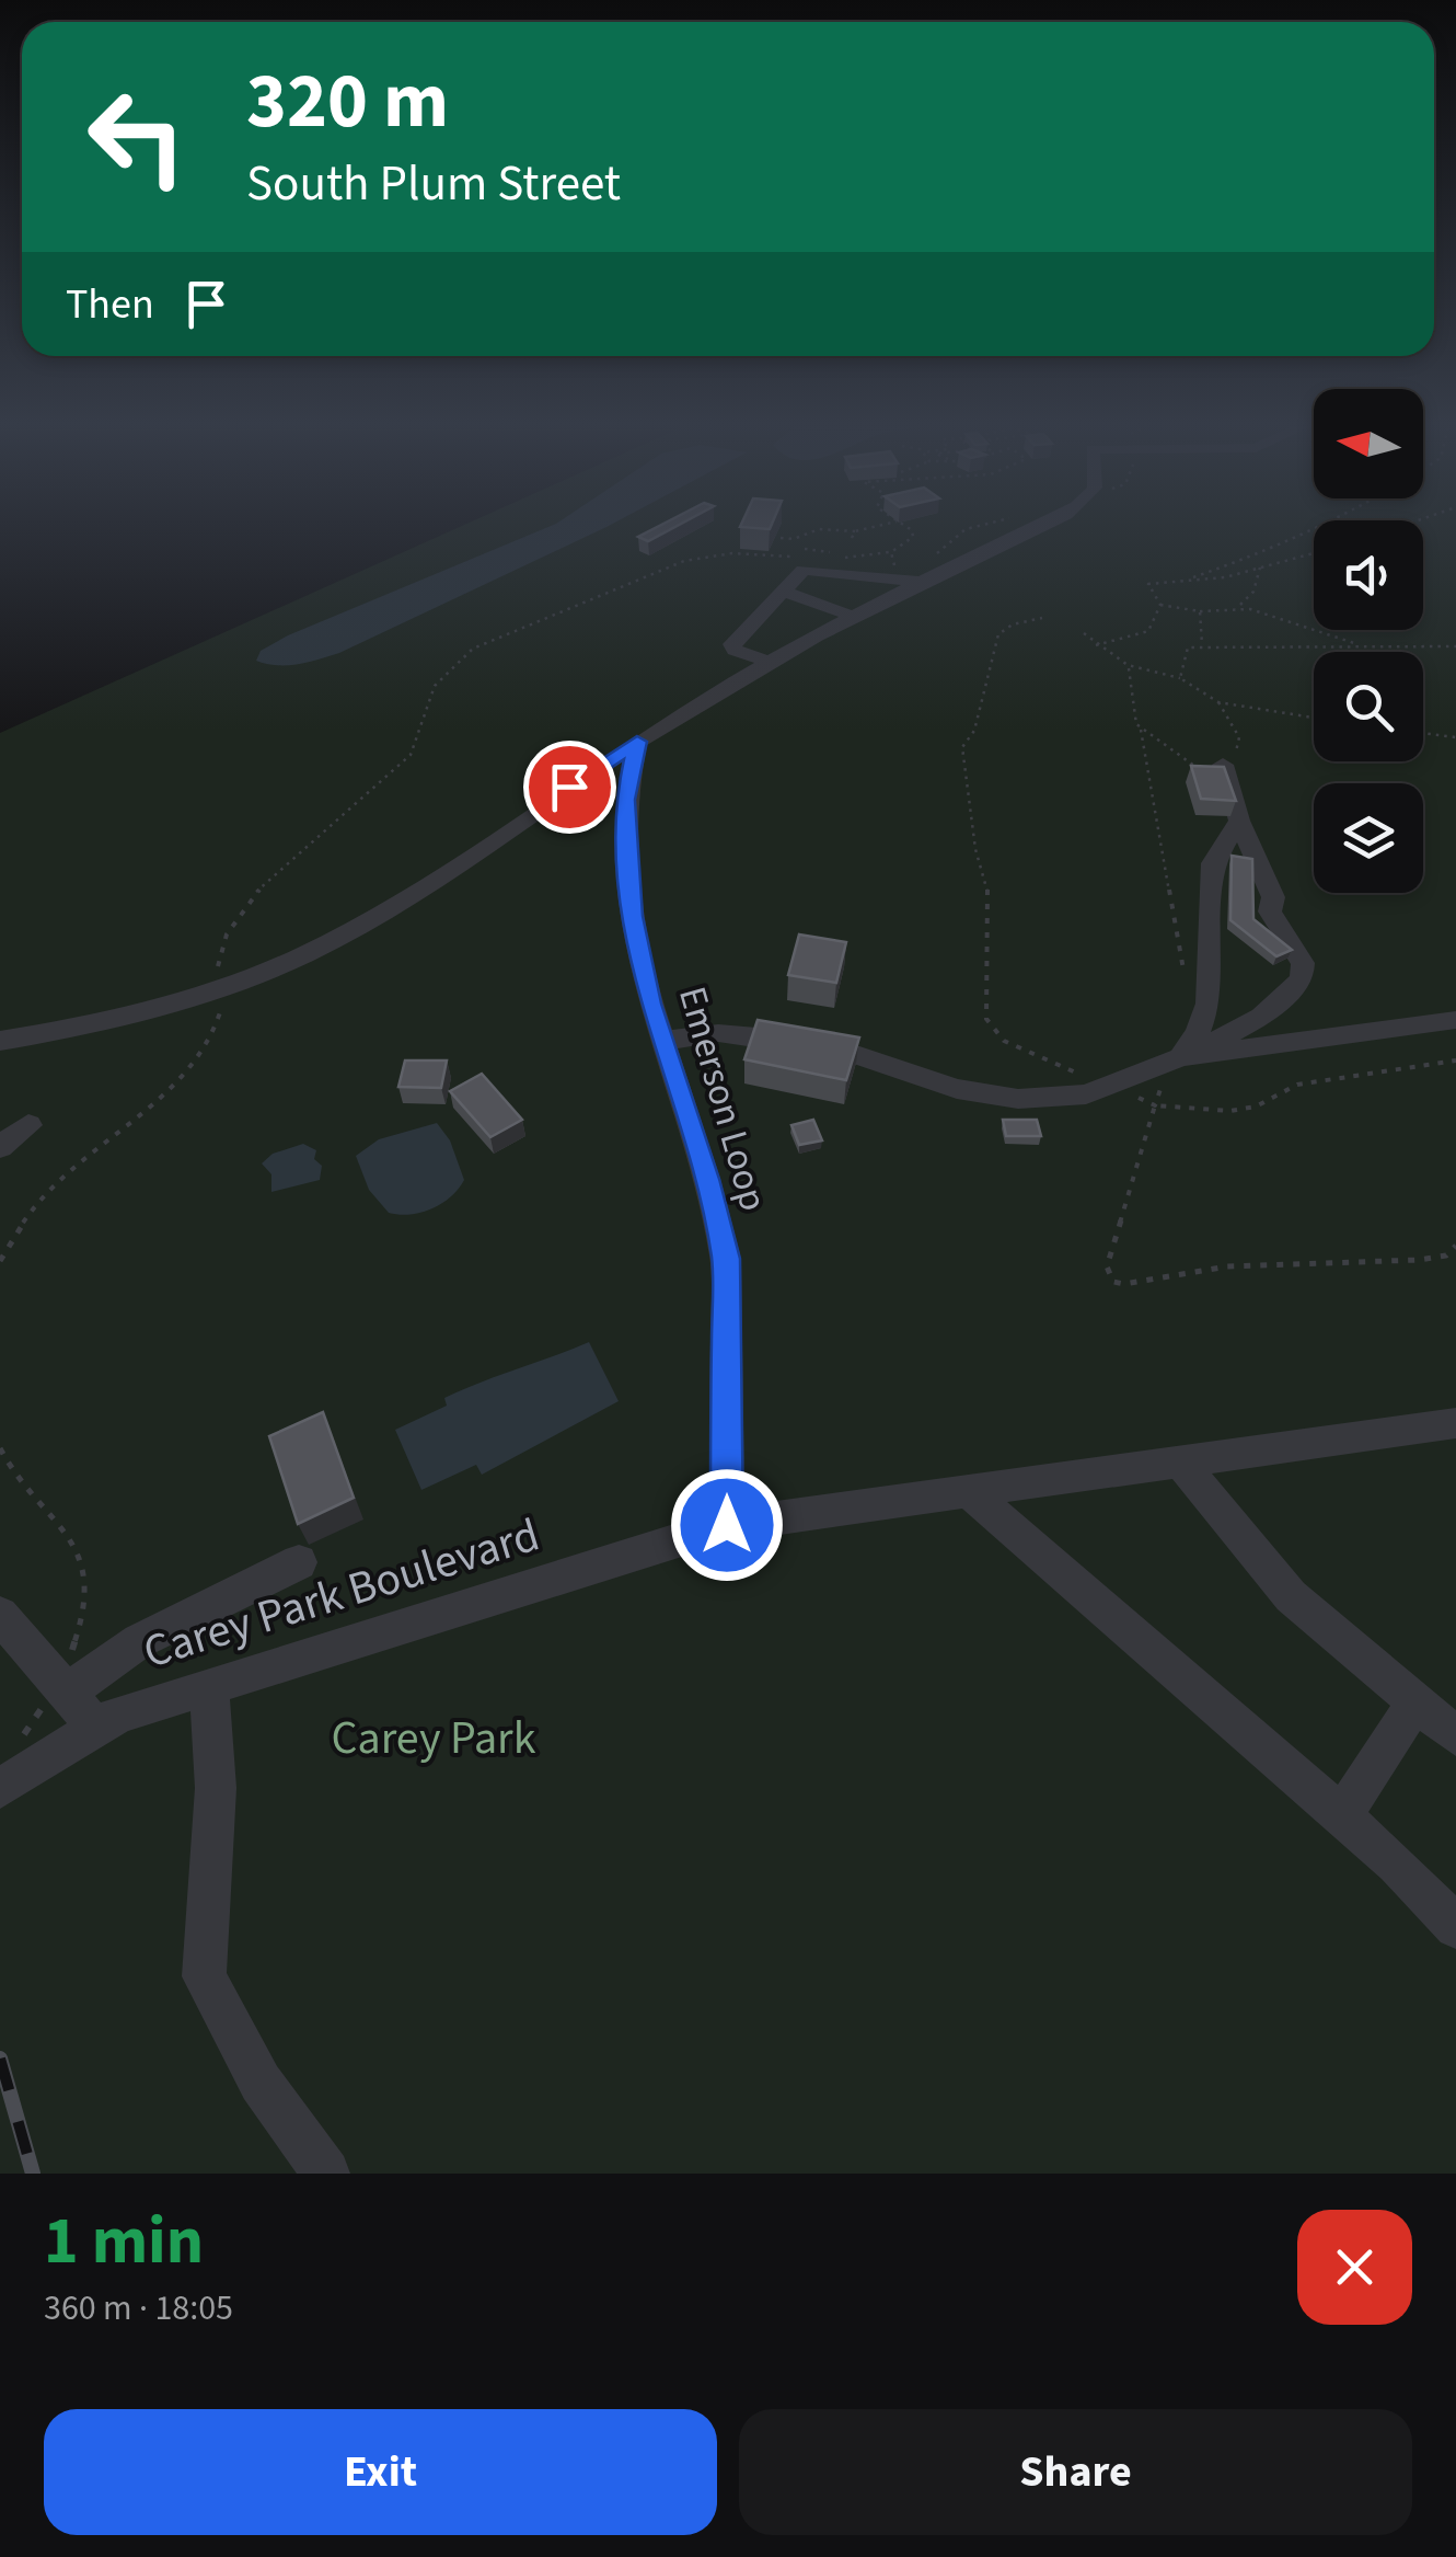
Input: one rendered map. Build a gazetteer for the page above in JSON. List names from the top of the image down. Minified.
{"streets":{"street":["Emerson Loop","Carey Park Boulevard"]},"crossings":[["Emerson Loop","Carey Park Boulevard"]],"parks":["Carey Park"],"north":"left","page":{"turn":["320 m","South Plum Street"],"then":"Then","heading":["1 min","360 m · 18:05"],"buttons":["Exit","Share"]}}
